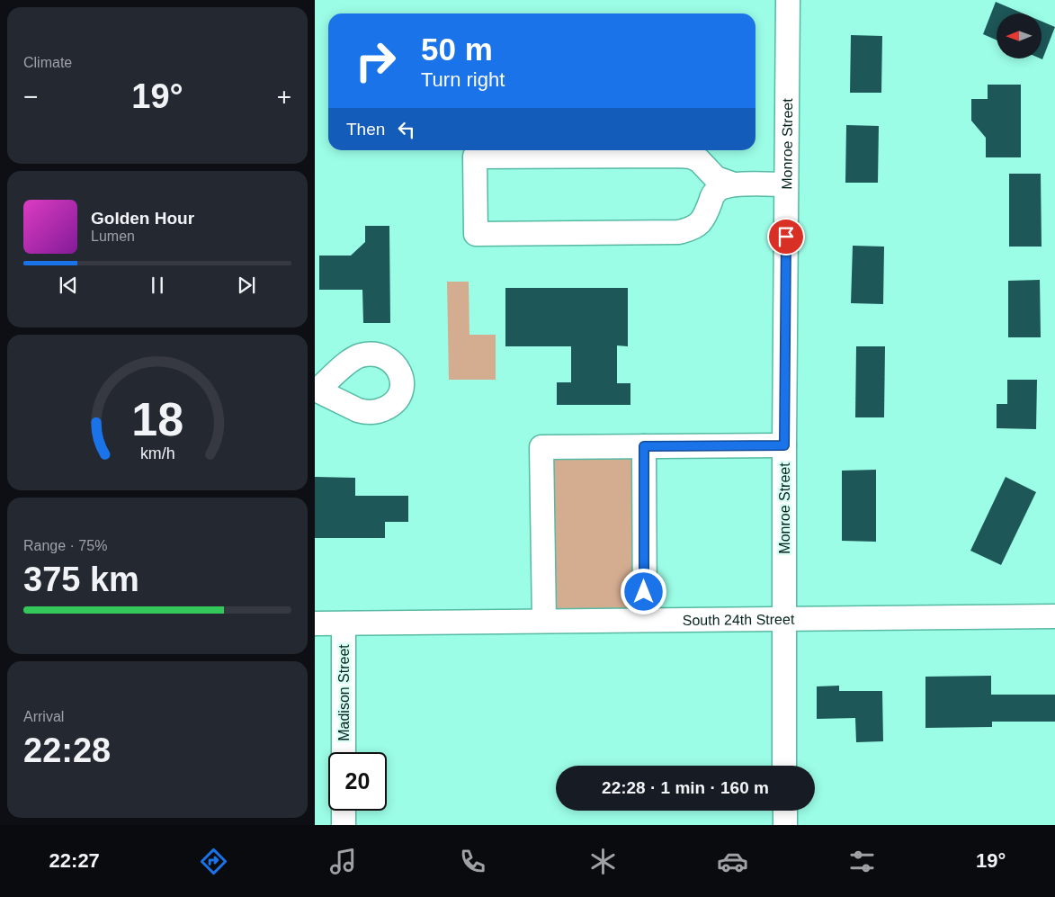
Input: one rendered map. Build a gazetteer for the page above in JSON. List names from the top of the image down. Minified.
{"streets":{"street":["Monroe Street","South 24th Street","Madison Street"]},"crossings":[["Monroe Street","South 24th Street"],["South 24th Street","Madison Street"]],"north":"left","page":{"tile":["Climate",["Range · 75%","375 km"],["Arrival","22:28"]],"turn":["50 m","Turn right"],"heat":["−","19°","+"],"then":"Then","song":["Golden Hour","Lumen"],"limit":"20","trip":"22:28 · 1 min · 160 m","tabs":["22:27","19°"],"gauge":["18","km/h"]}}
